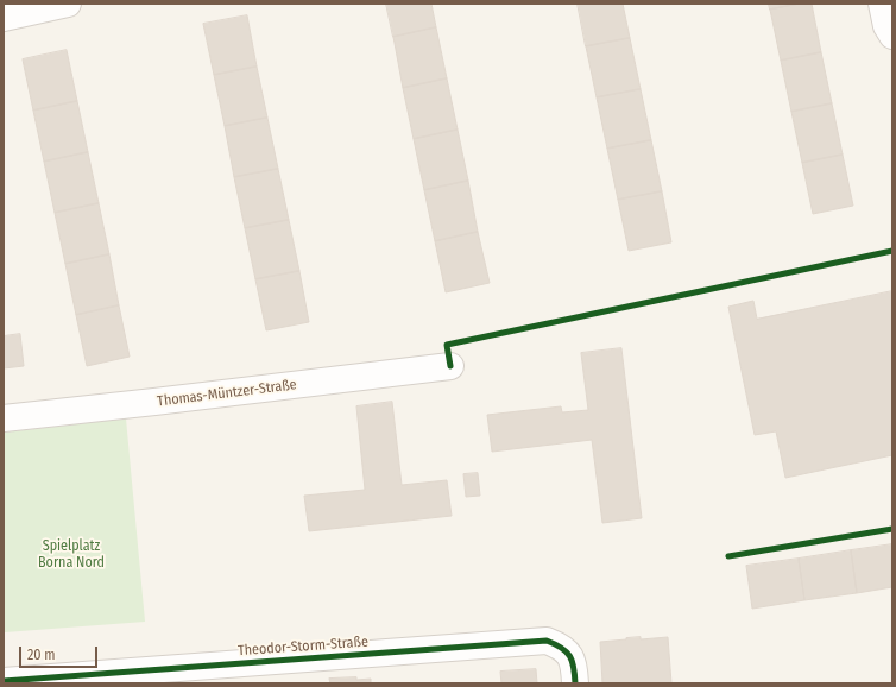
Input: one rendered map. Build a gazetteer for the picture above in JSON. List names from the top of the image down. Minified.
{"streets":{"street":["Thomas-Müntzer-Straße","Theodor-Storm-Straße"]},"parks":["Spielplatz Borna Nord"],"scale_bar":"20 m"}
